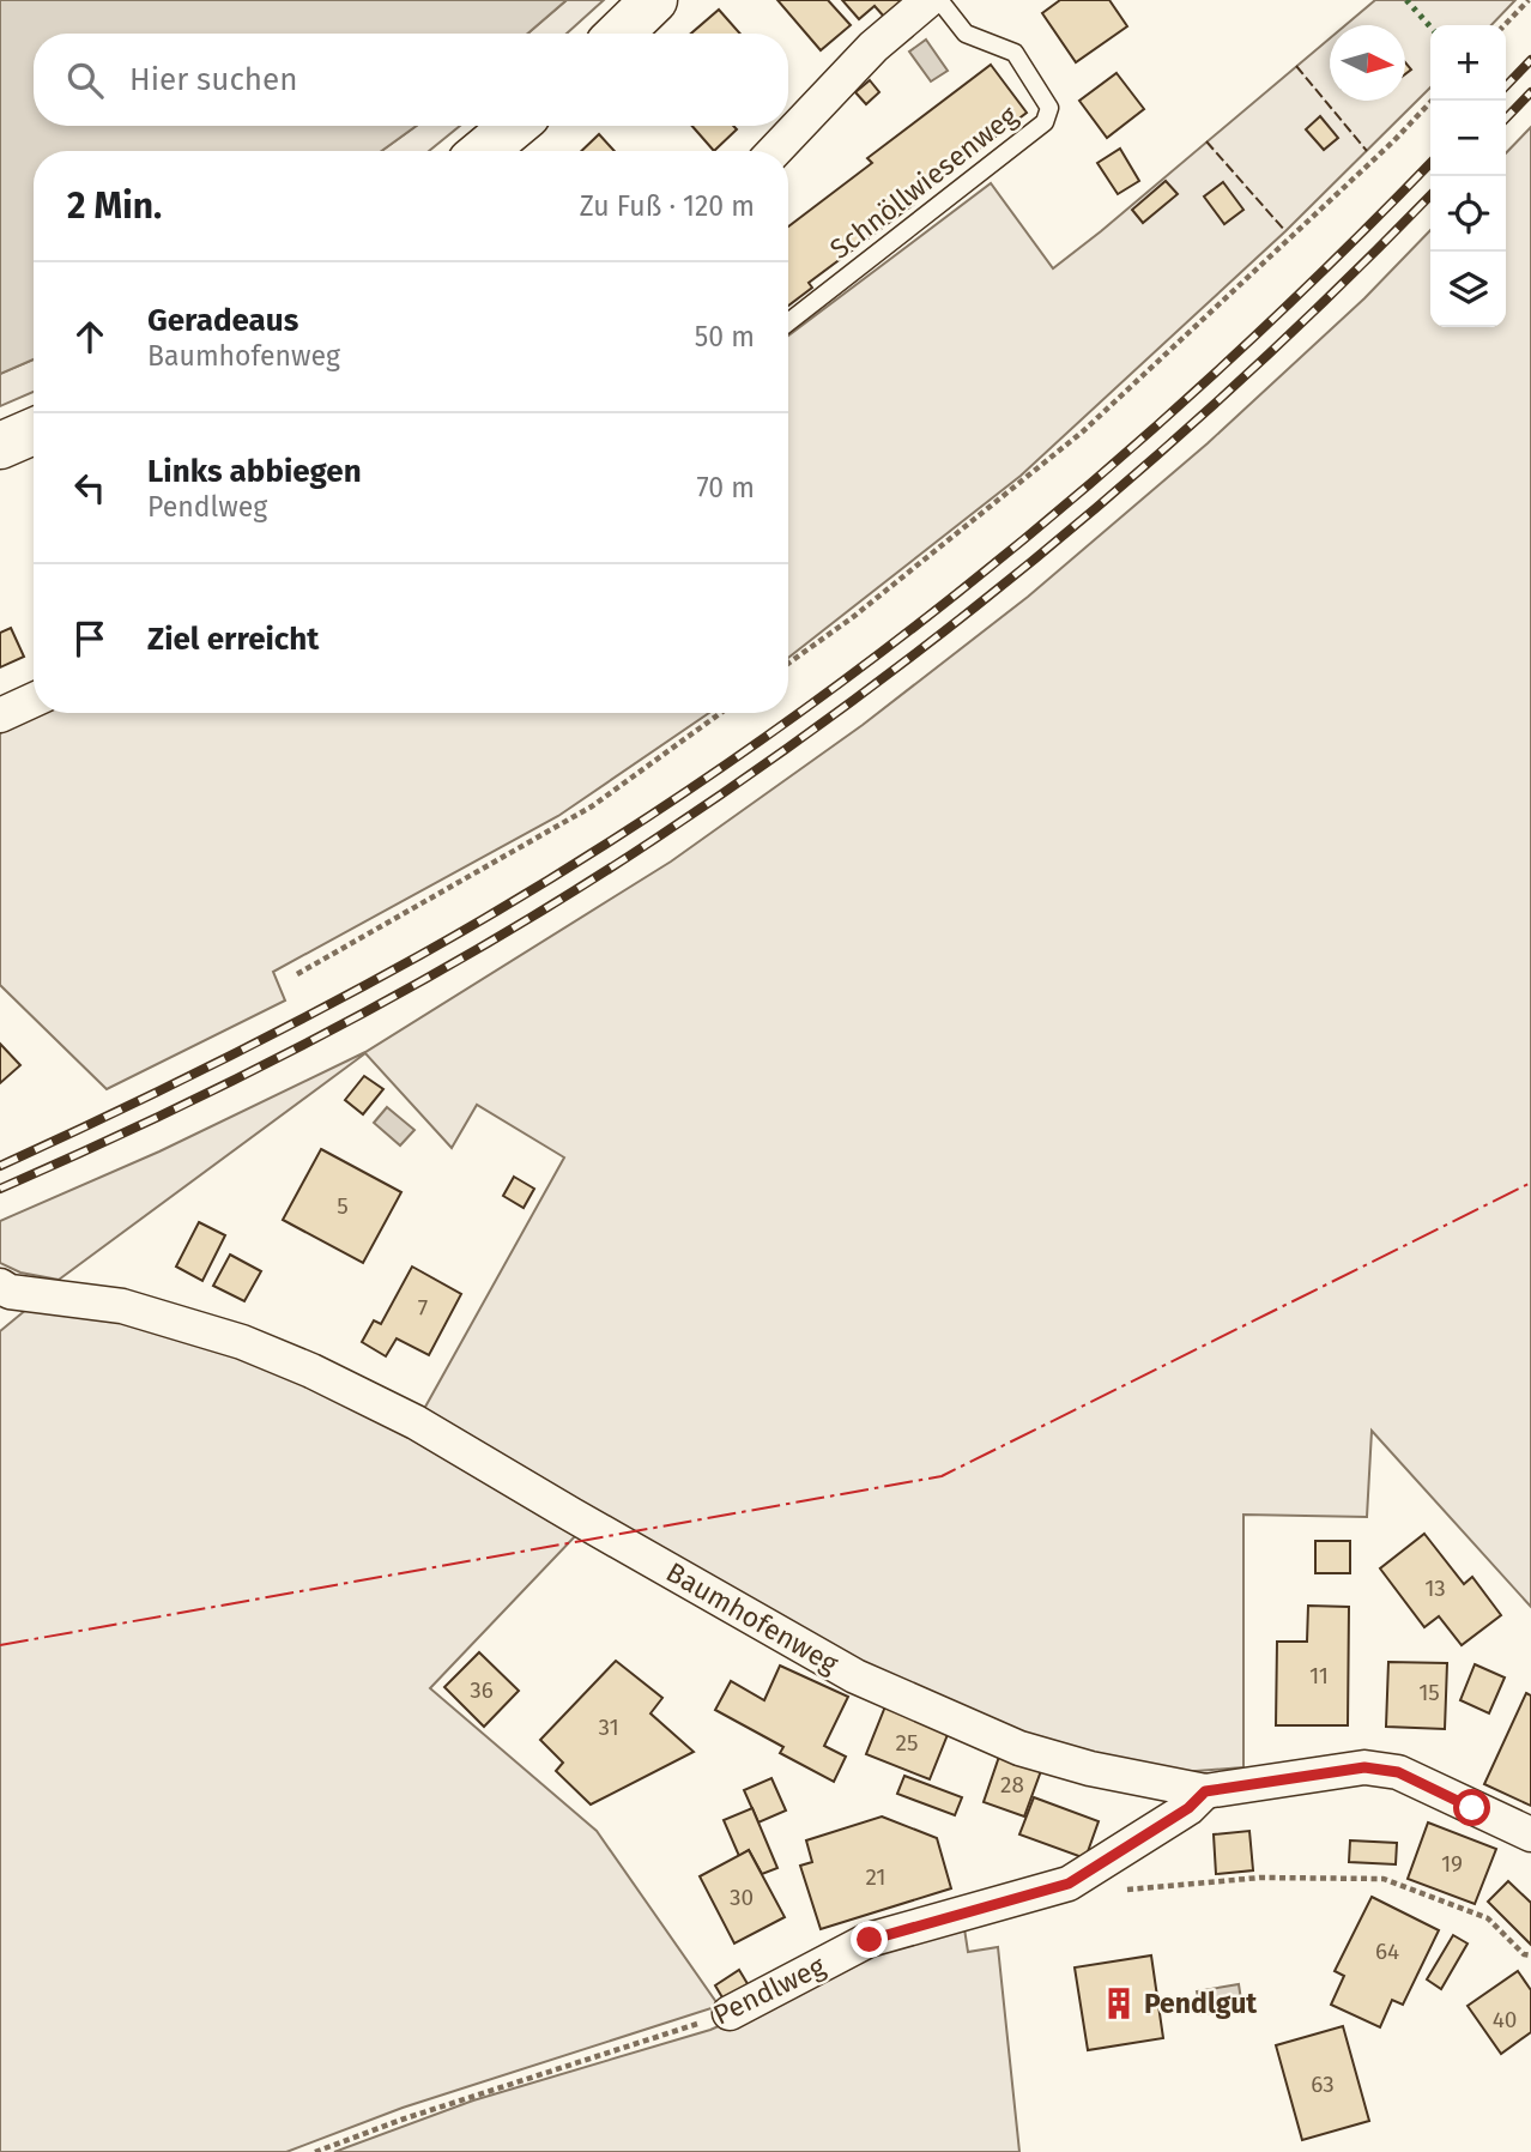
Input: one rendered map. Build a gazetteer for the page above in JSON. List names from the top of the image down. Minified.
{"streets":{"street":["Baumhofenweg","Pendlweg"],"lane":["Schnöllwiesenweg"]},"crossings":[["Baumhofenweg","Pendlweg"]],"places":{"building":["Pendlgut"]},"house_numbers":["5","7","13","11","36","15","31","25","28","19","21","30","64","40","63"],"north":"right","page":{"map_buttons":["+","−"],"search":"Hier suchen","heading":["2 Min.","Zu Fuß · 120 m"],"list":[["Geradeaus","Baumhofenweg","50 m"],["Links abbiegen","Pendlweg","70 m"],"Ziel erreicht"]}}
